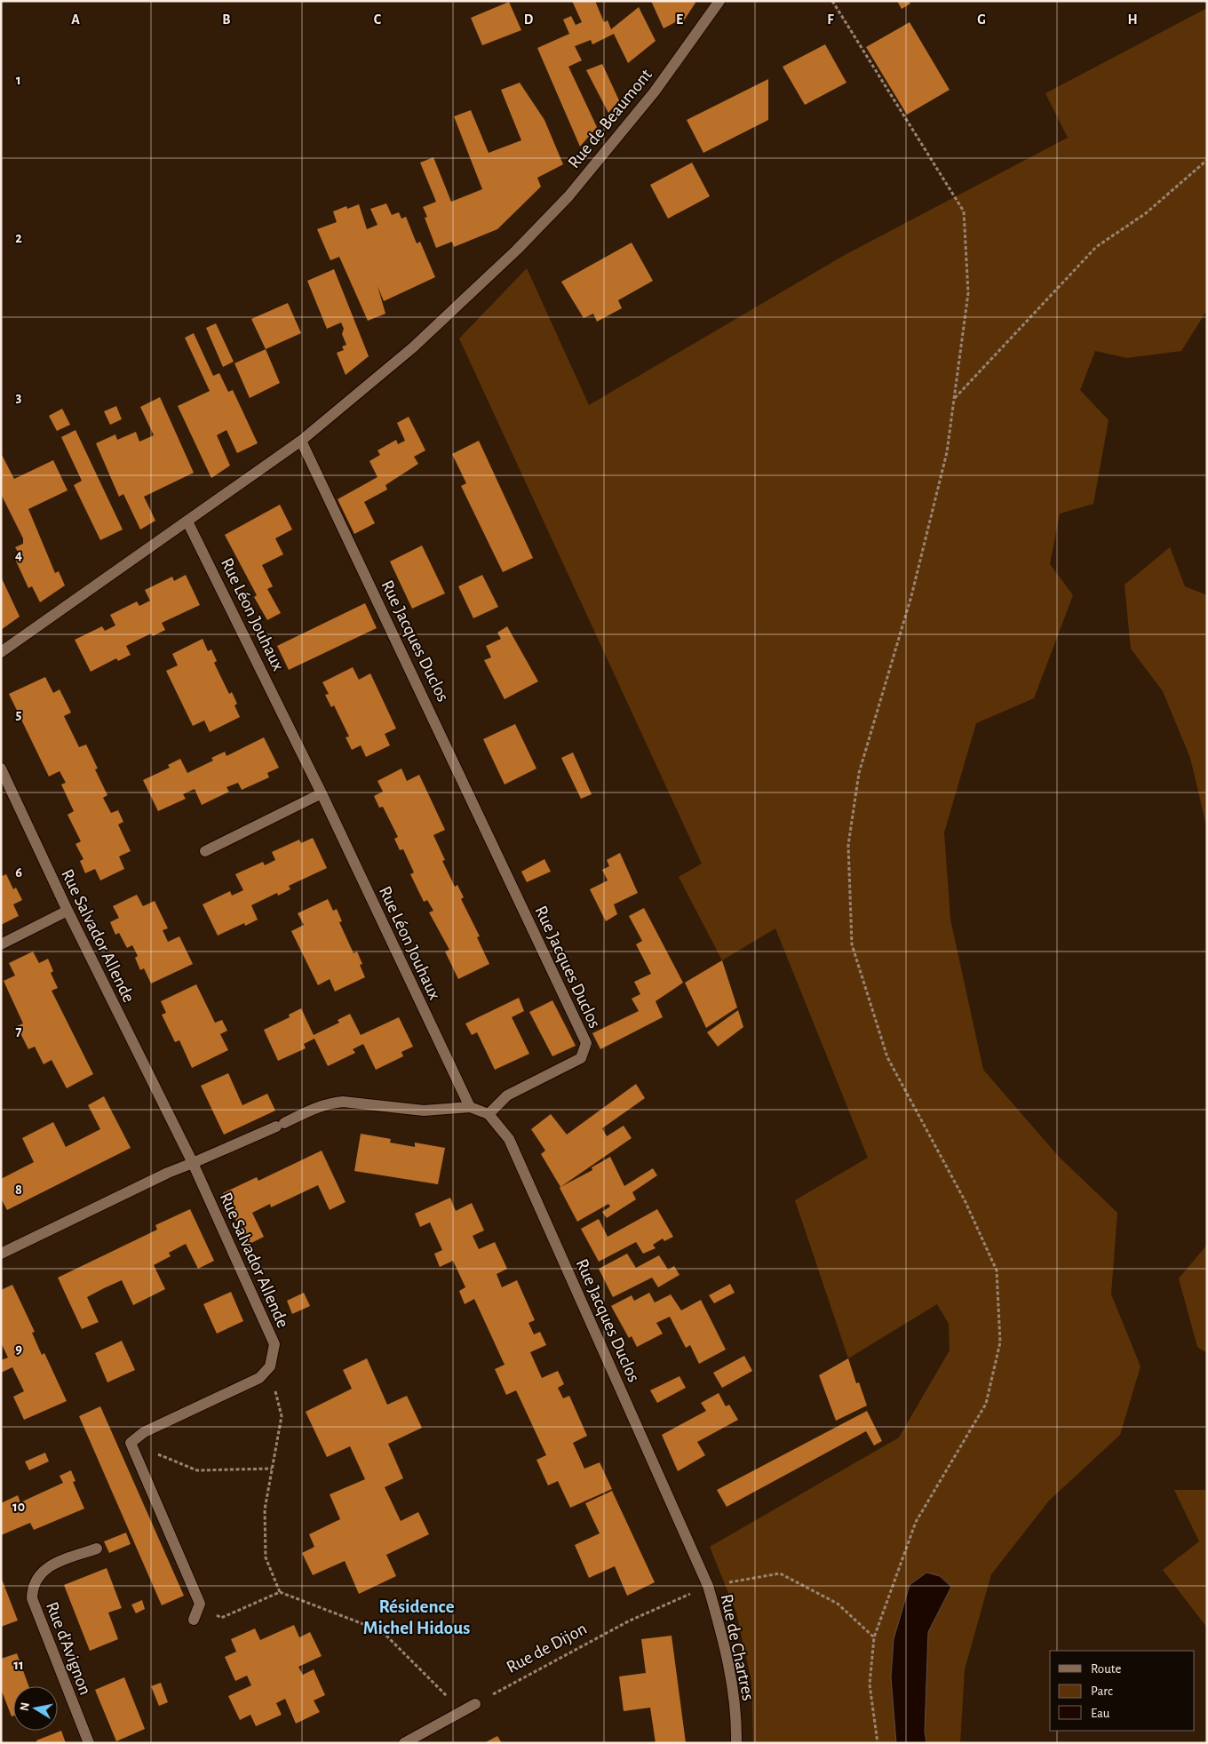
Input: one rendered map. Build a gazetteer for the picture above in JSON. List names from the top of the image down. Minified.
{"streets":{"street":["Rue de Beaumont","Rue Léon Jouhaux","Rue Jacques Duclos","Rue Salvador Allende","Rue de Chartres","Rue d'Avignon"],"path":["Rue de Dijon"]},"crossings":[["Rue de Beaumont","Rue Léon Jouhaux"],["Rue de Beaumont","Rue Jacques Duclos"],["Rue Jacques Duclos","Rue de Dijon"],["Rue Jacques Duclos","Rue de Chartres"],["Rue de Dijon","Rue de Chartres"]],"districts":["Résidence Michel Hidous"],"legend":["Route","Parc","Eau"],"north":"left","grid":{"columns":["A","B","C","D","E","F","G","H"],"rows":["1","2","3","4","5","6","7","8","9","10","11"]}}
